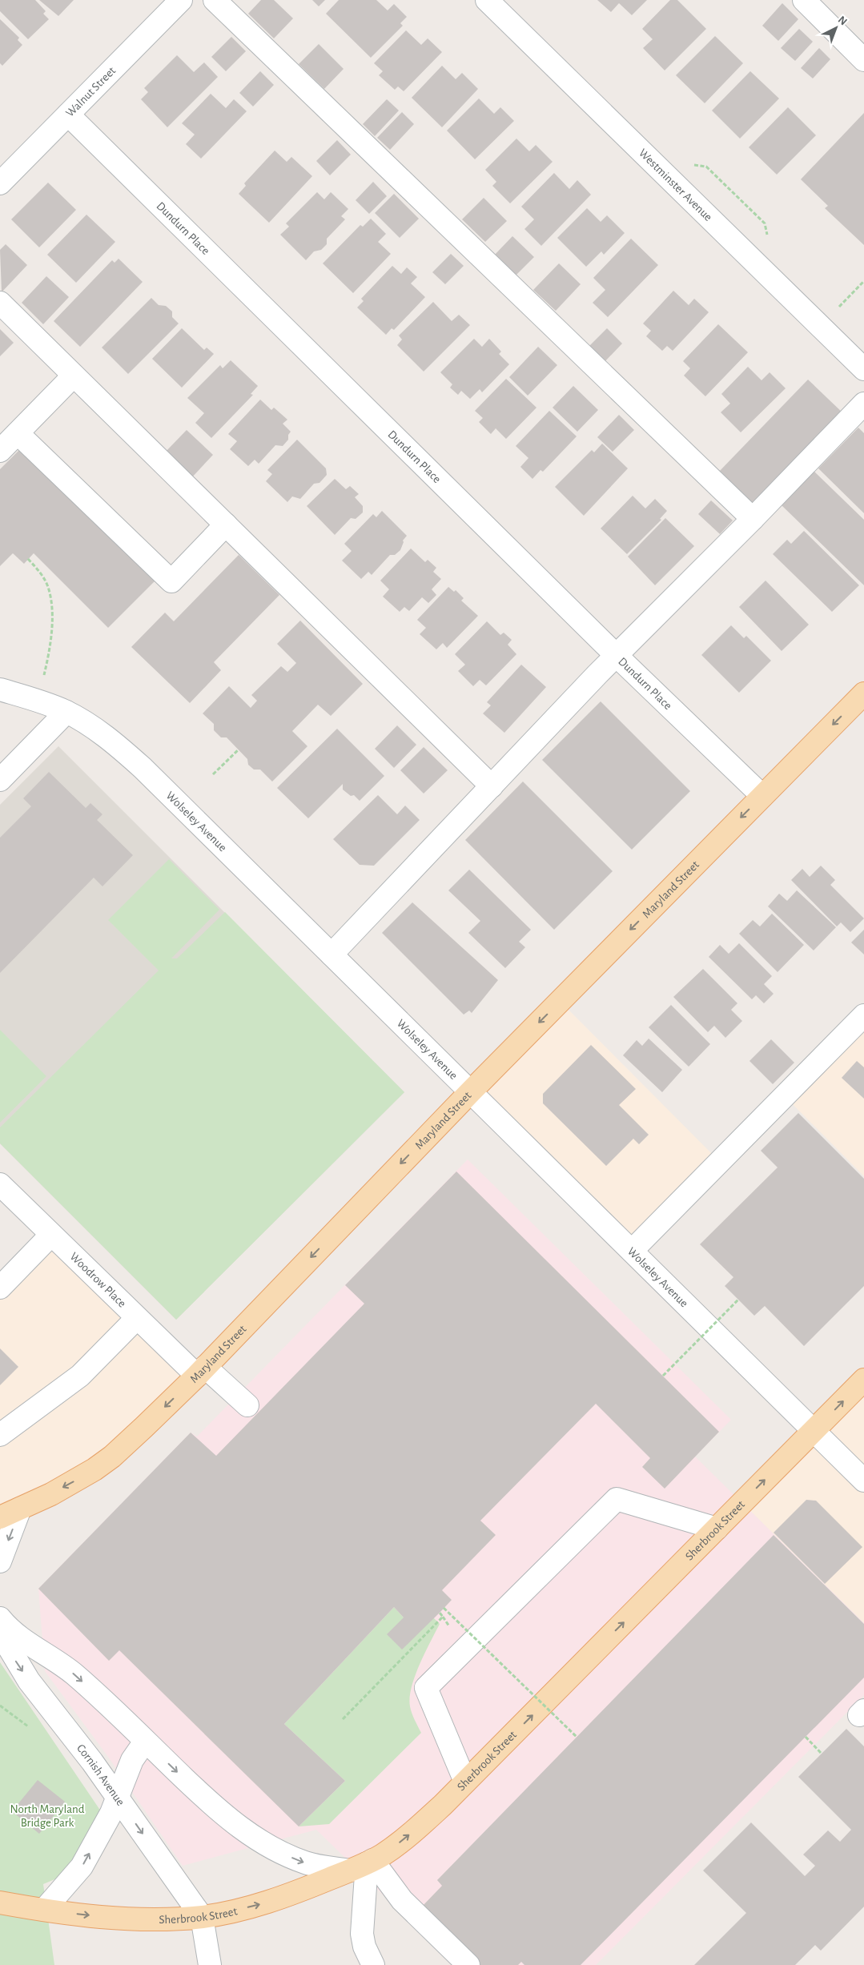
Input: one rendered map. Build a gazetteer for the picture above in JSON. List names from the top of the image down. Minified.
{"streets":{"main road":["Maryland Street","Sherbrook Street"],"street":["Walnut Street","Westminster Avenue","Dundurn Place","Wolseley Avenue","Woodrow Place","Cornish Avenue"]},"crossings":[["Walnut Street","Dundurn Place"],["Dundurn Place","Maryland Street"],["Wolseley Avenue","Maryland Street"],["Wolseley Avenue","Sherbrook Street"],["Maryland Street","Woodrow Place"],["Sherbrook Street","Cornish Avenue"]],"one_way":["Maryland Street","Sherbrook Street"],"parks":["North Maryland Bridge Park"],"north":"top right"}
